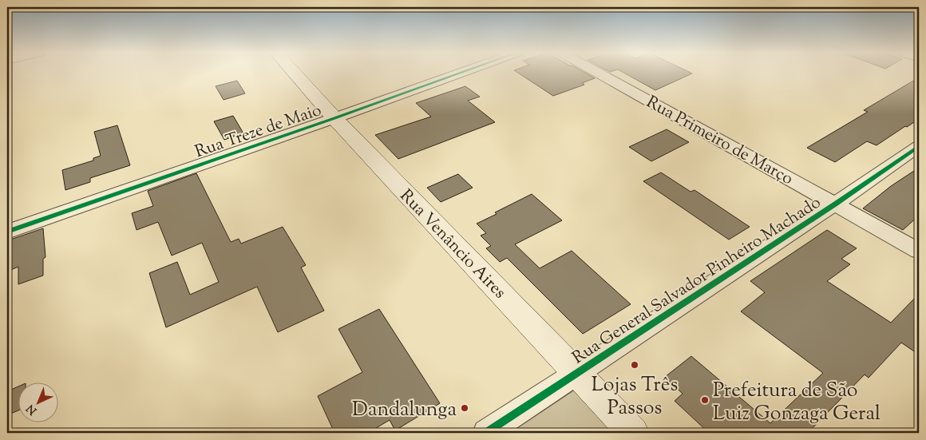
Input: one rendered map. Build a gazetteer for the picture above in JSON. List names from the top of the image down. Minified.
{"streets":{"main road":["Rua Venâncio Aires"],"street":["Rua Treze de Maio","Rua Primeiro de Março","Rua General Salvador Pinheiro Machado"]},"crossings":[["Rua Treze de Maio","Rua Venâncio Aires"],["Rua Primeiro de Março","Rua General Salvador Pinheiro Machado"],["Rua Venâncio Aires","Rua General Salvador Pinheiro Machado"]],"places":["Lojas Três Passos","Prefeitura de São Luiz Gonzaga Geral","Dandalunga"],"north":"bottom left"}
